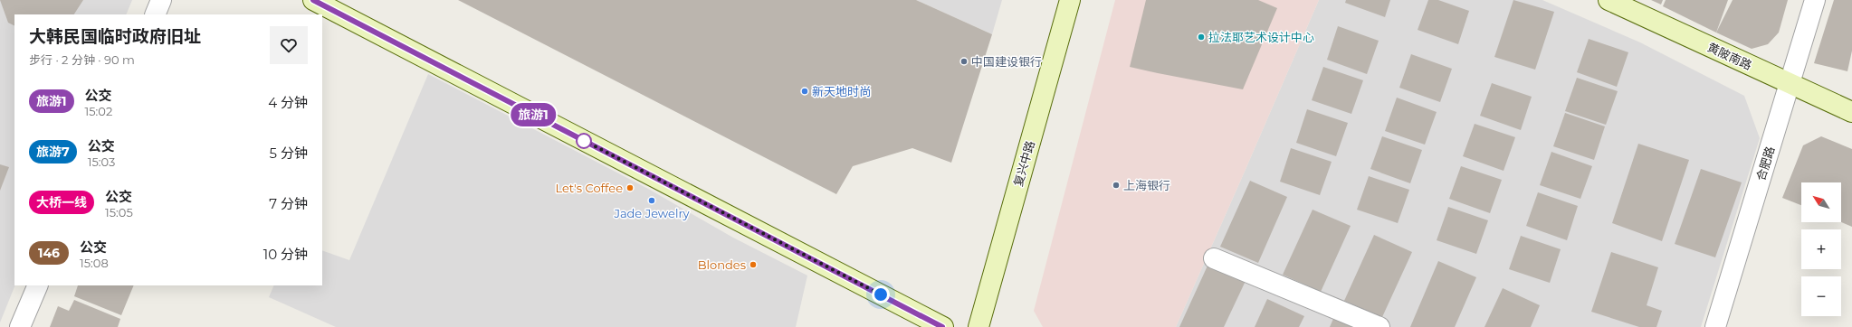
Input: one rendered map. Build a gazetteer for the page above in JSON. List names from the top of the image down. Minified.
{"streets":{"street":["黄陂南路","复兴中路","合肥路"]},"crossings":[["黄陂南路","合肥路"]],"places":["拉法耶艺术设计中心","中国建设银行","新天地时尚","上海银行","Let's Coffee","Jade Jewelry","Blondes"],"lines":["bus line 旅游1"],"north":"top left","page":{"on_map":"旅游1","heading":["大韩民国临时政府旧址","步行 · 2 分钟 · 90 m"],"list":[{"mark":"旅游1","name":"公交","note":"15:02","value":"4 分钟"},{"mark":"旅游7","name":"公交","note":"15:03","value":"5 分钟"},{"mark":"大桥一线","name":"公交","note":"15:05","value":"7 分钟"},{"mark":"146","name":"公交","note":"15:08","value":"10 分钟"}],"map_buttons":["+","−"]}}
